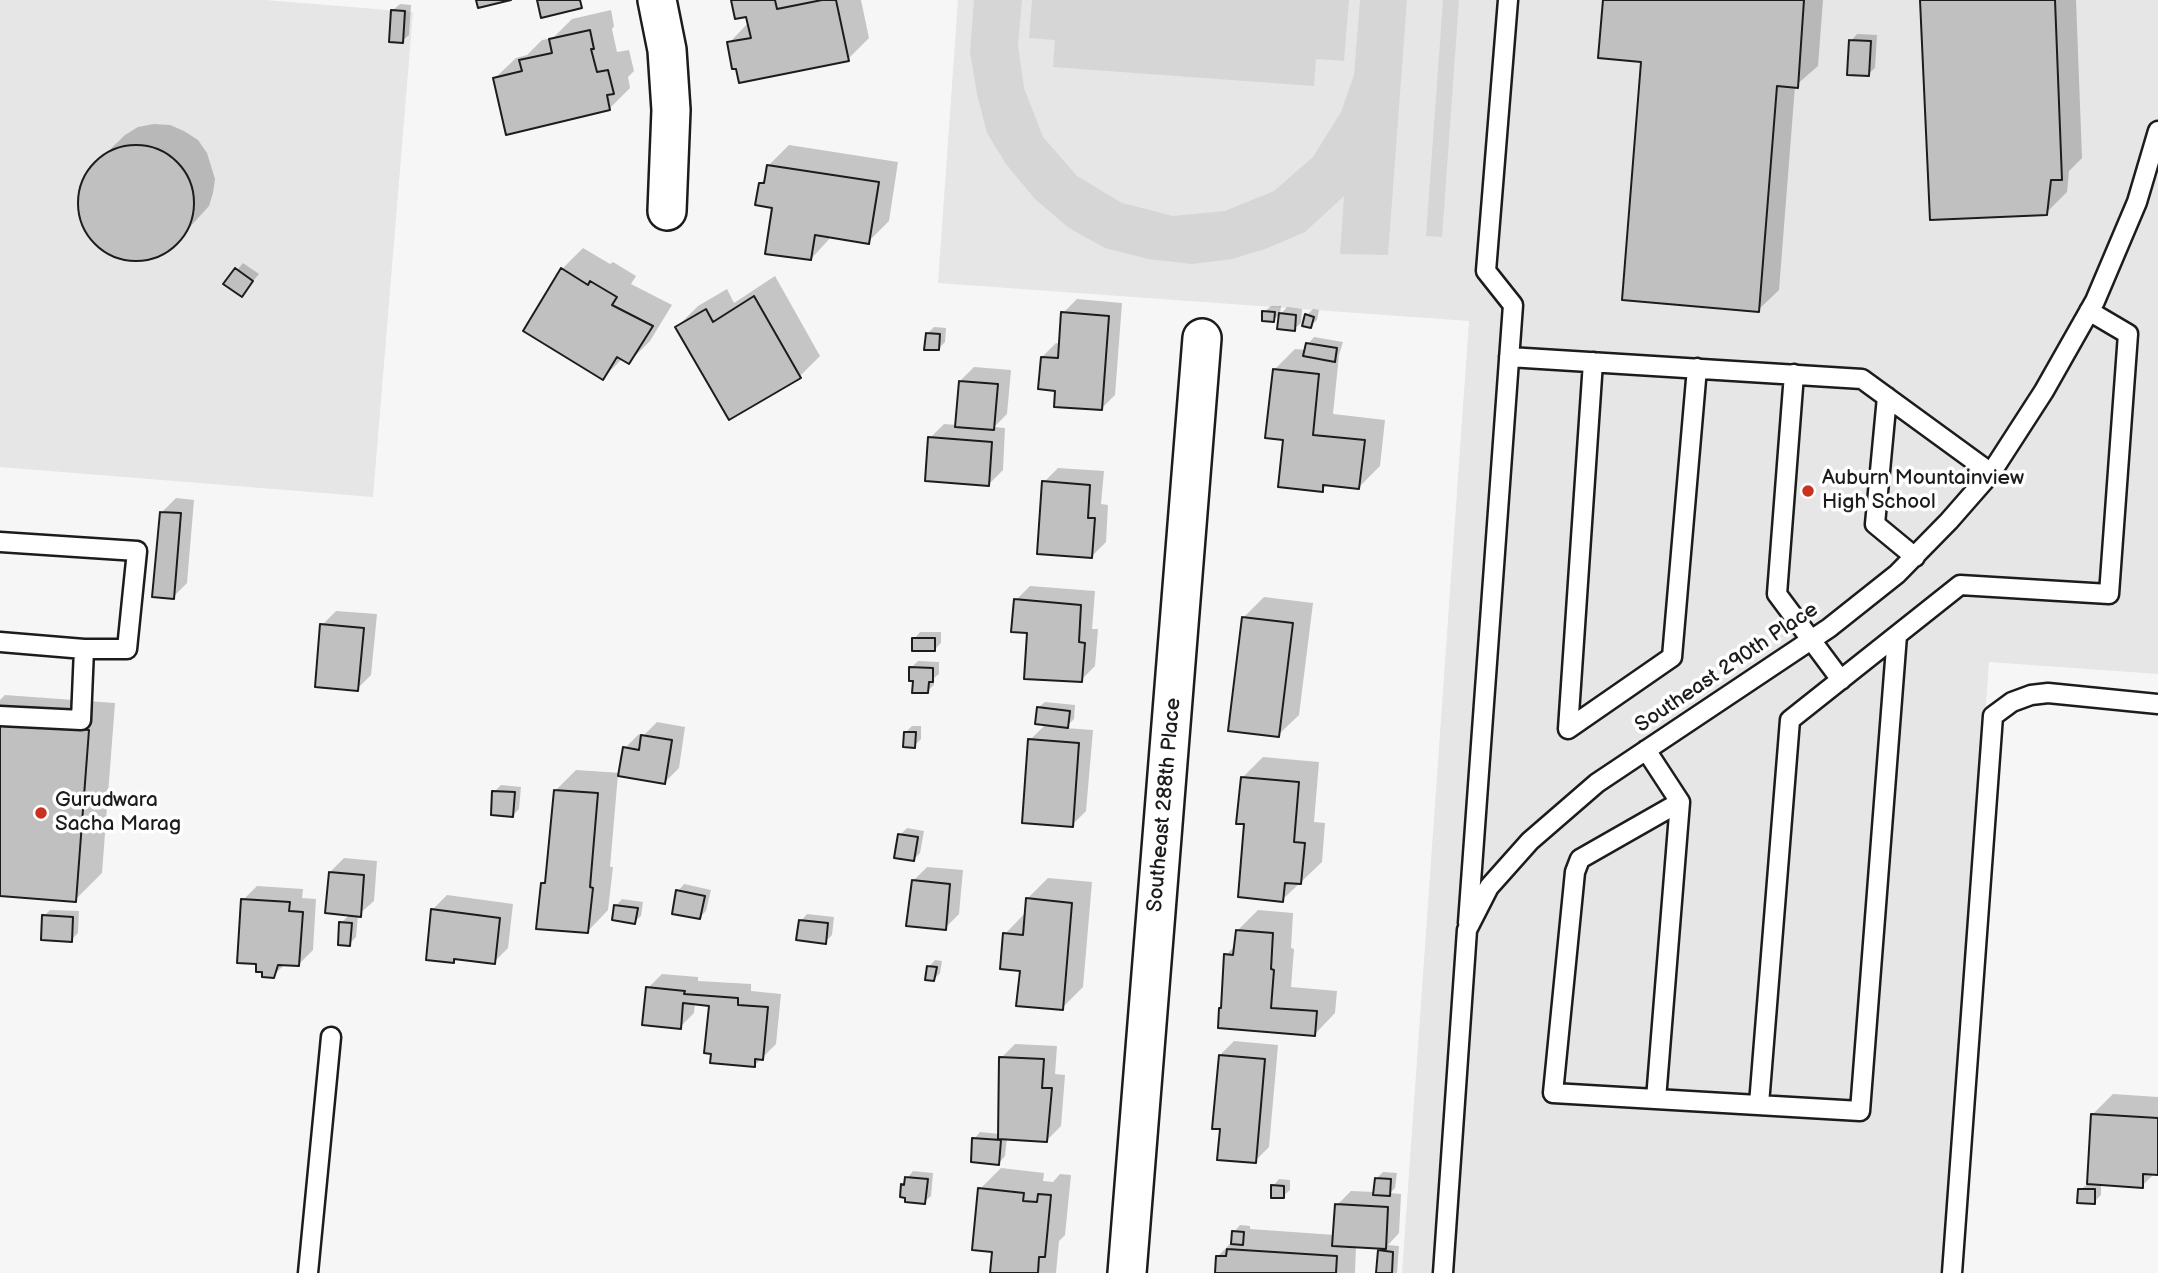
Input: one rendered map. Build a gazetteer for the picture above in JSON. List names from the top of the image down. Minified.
{"streets":{"street":["Southeast 288th Place"],"lane":["Southeast 290th Place"]},"places":["Auburn Mountainview High School","Gurudwara Sacha Marag"]}
